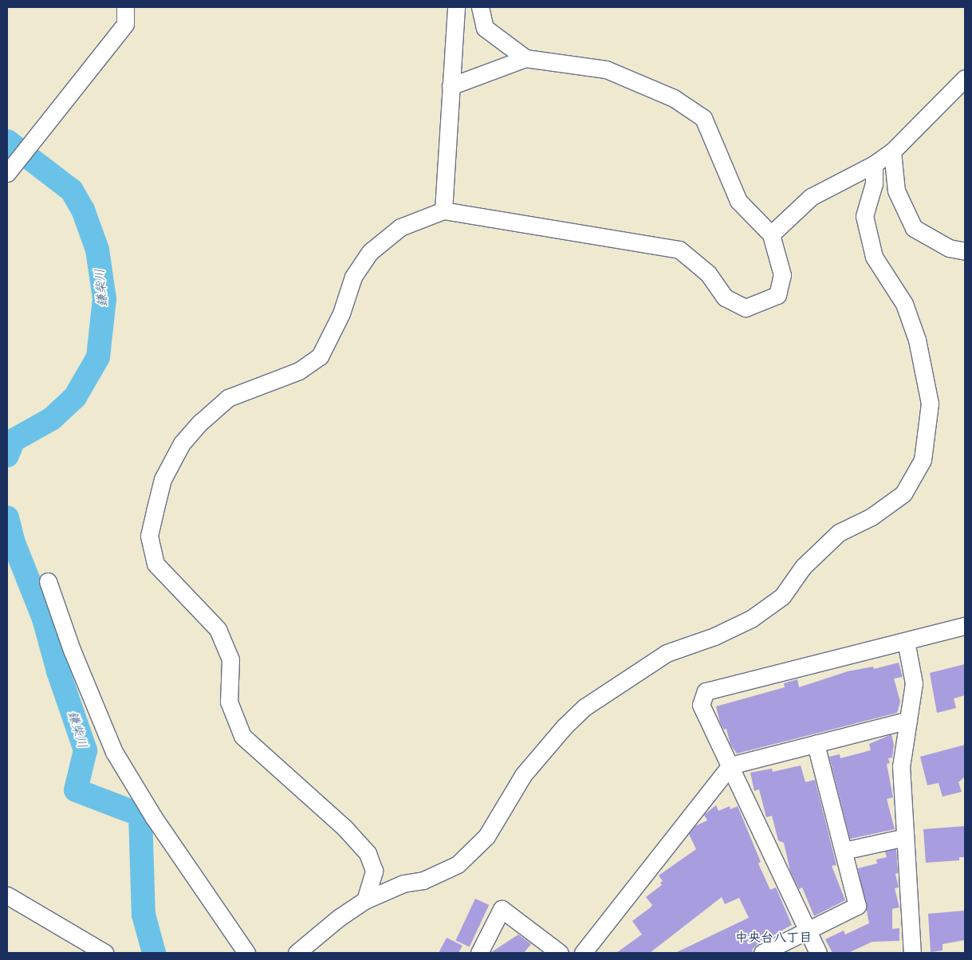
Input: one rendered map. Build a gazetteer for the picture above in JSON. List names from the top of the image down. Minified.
{"districts":["中央台八丁目"],"water":["鎌柴川"]}
